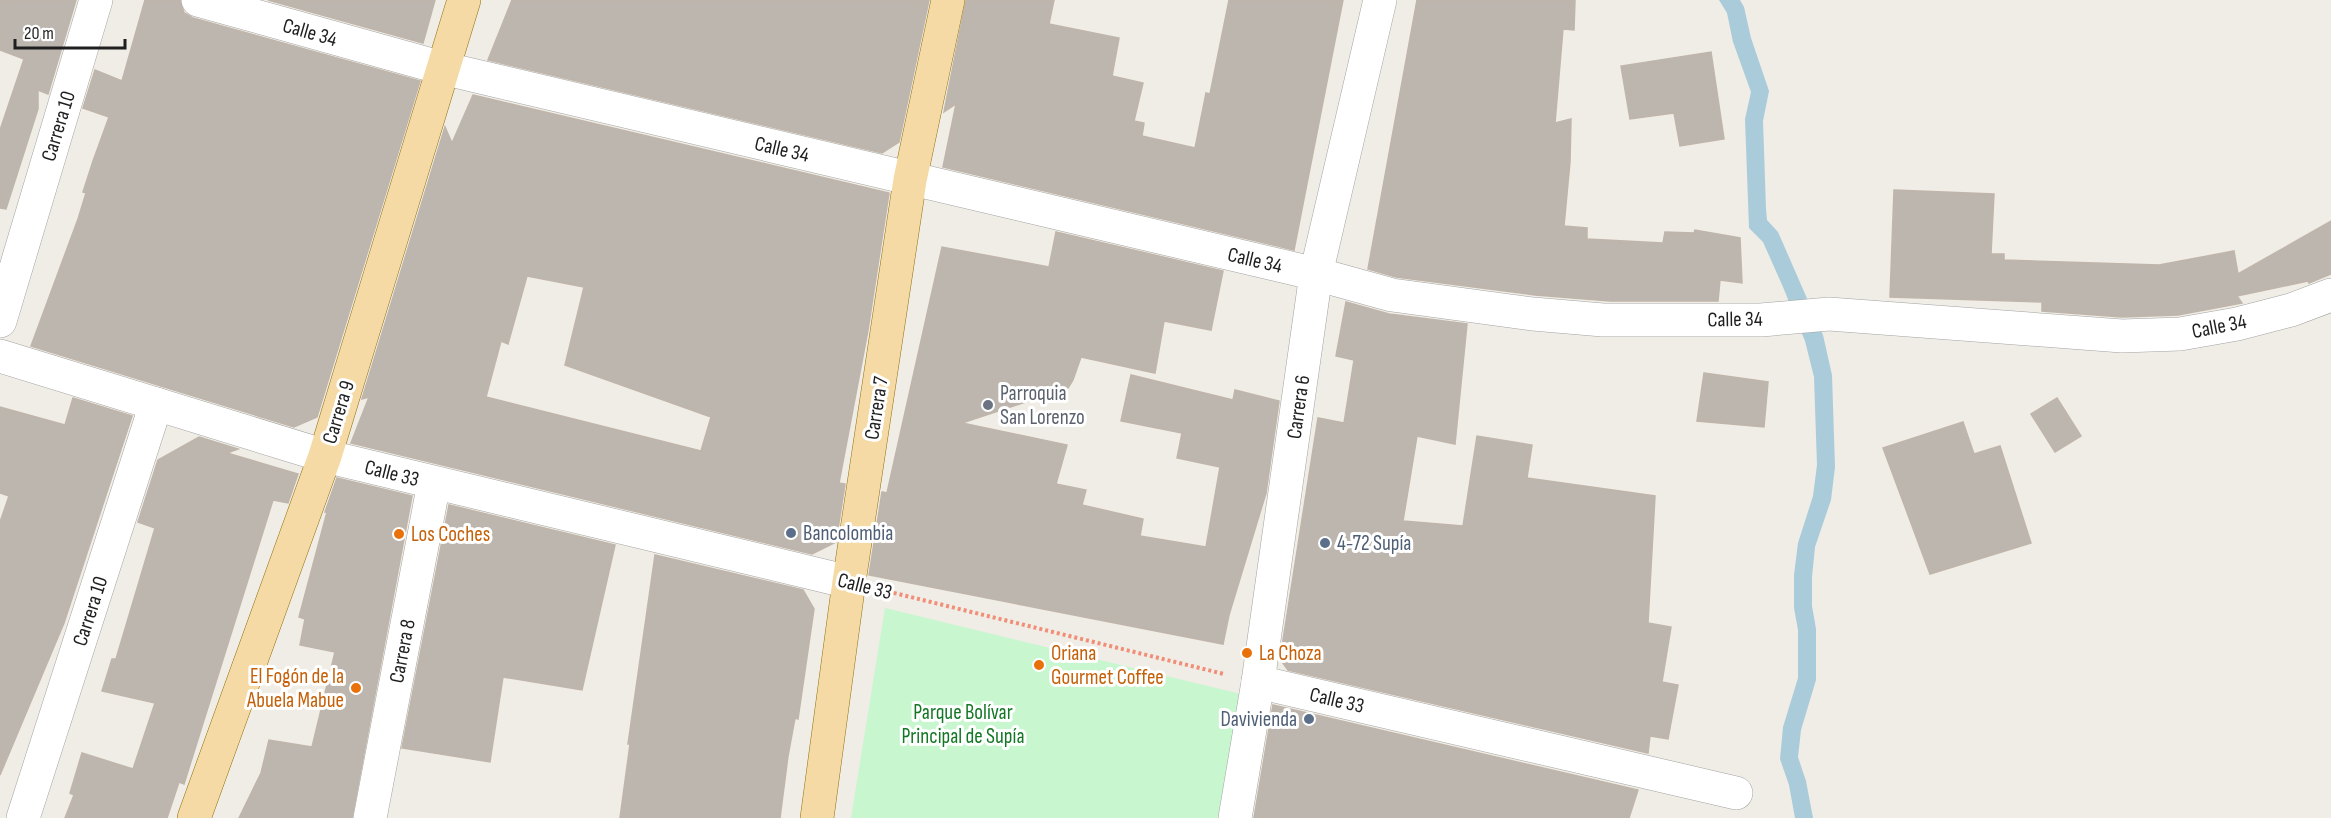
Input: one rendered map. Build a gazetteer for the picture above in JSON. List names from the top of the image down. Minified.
{"streets":{"main road":["Carrera 7","Carrera 9"],"street":["Calle 34","Carrera 10","Carrera 6","Calle 33","Carrera 8"]},"crossings":[["Calle 34","Carrera 6"],["Calle 34","Carrera 7"],["Calle 34","Carrera 9"],["Carrera 10","Calle 33"],["Carrera 6","Calle 33"],["Carrera 7","Calle 33"],["Carrera 9","Calle 33"],["Calle 33","Carrera 8"]],"parks":["Parque Bolívar Principal de Supía"],"places":["Parroquia San Lorenzo","Bancolombia","Los Coches","4-72 Supía","La Choza","Oriana Gourmet Coffee","El Fogón de la Abuela Mabue","Davivienda"],"scale_bar":"20 m"}
